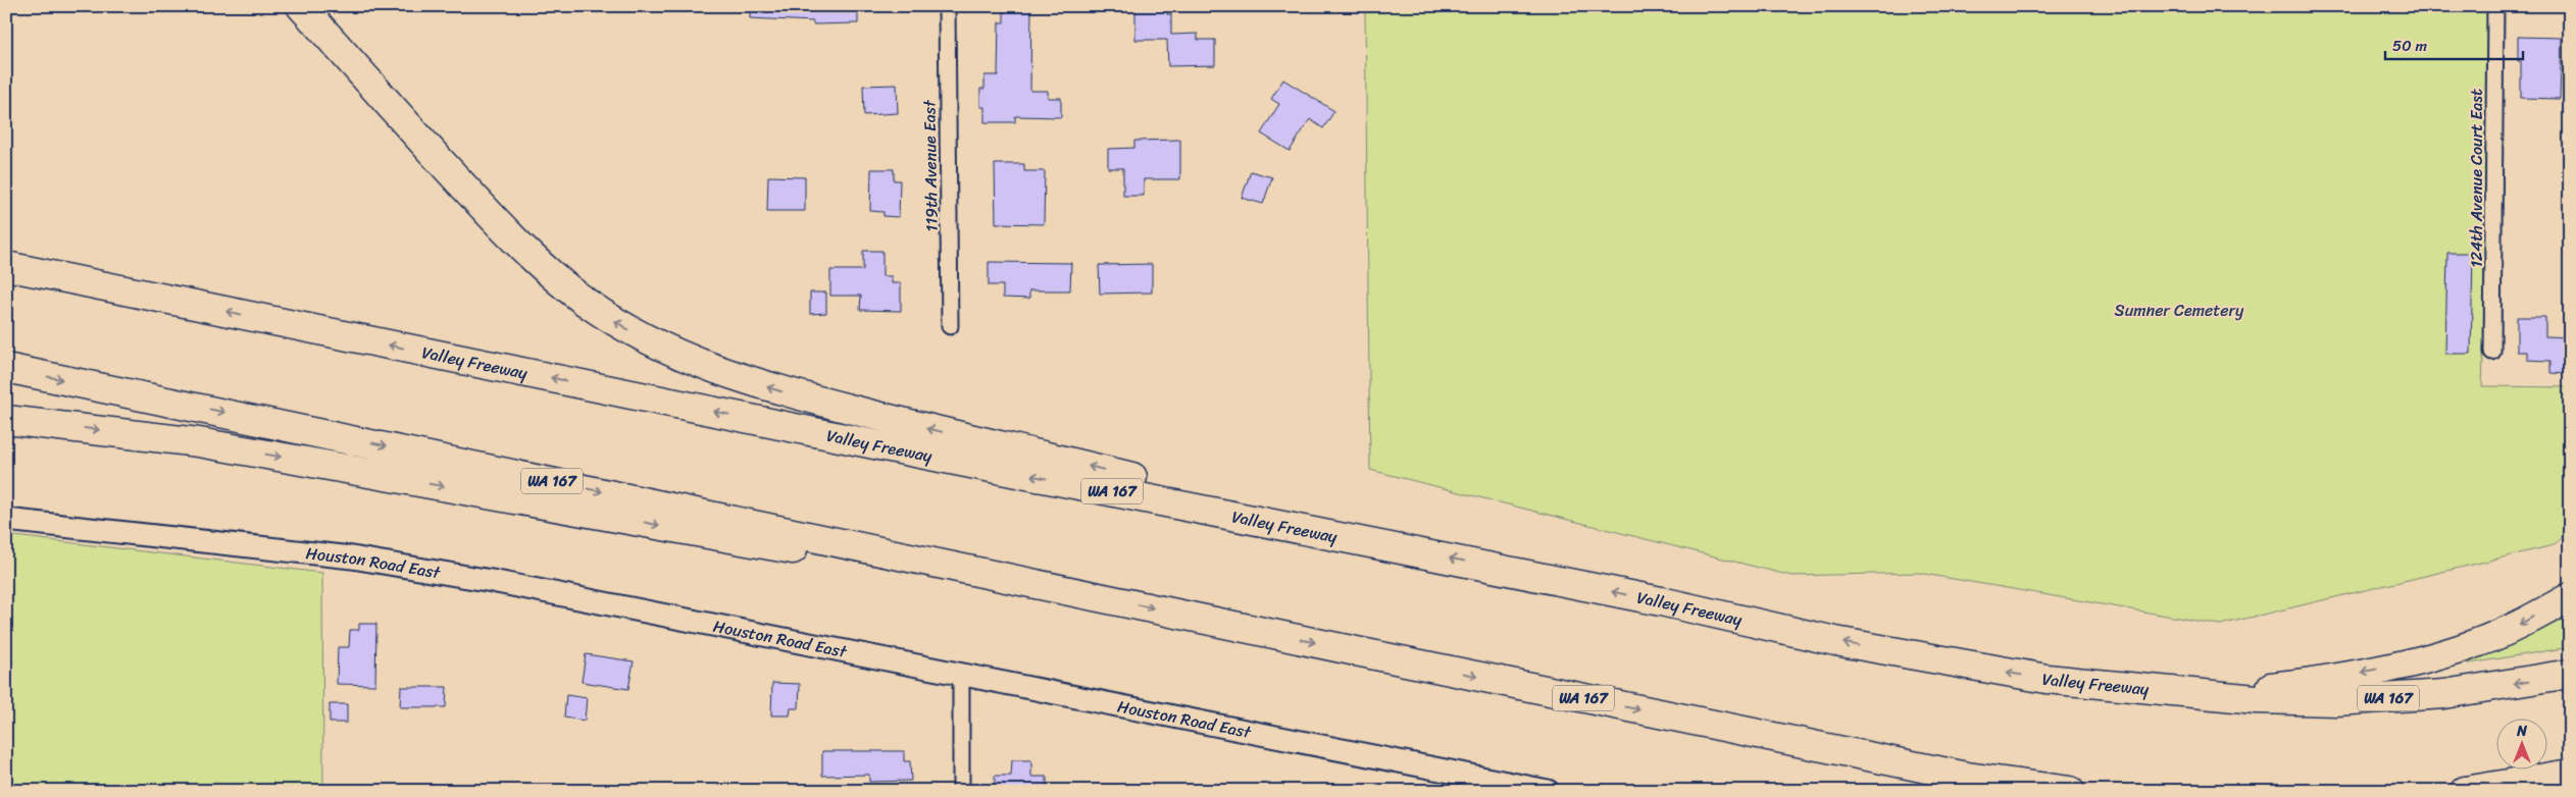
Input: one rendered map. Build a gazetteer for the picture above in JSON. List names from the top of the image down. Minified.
{"streets":{"highway":["Valley Freeway","WA 167"],"street":["119th Avenue East","124th Avenue Court East","Houston Road East"]},"parks":["Sumner Cemetery"],"scale_bar":"50 m","north":"top"}
